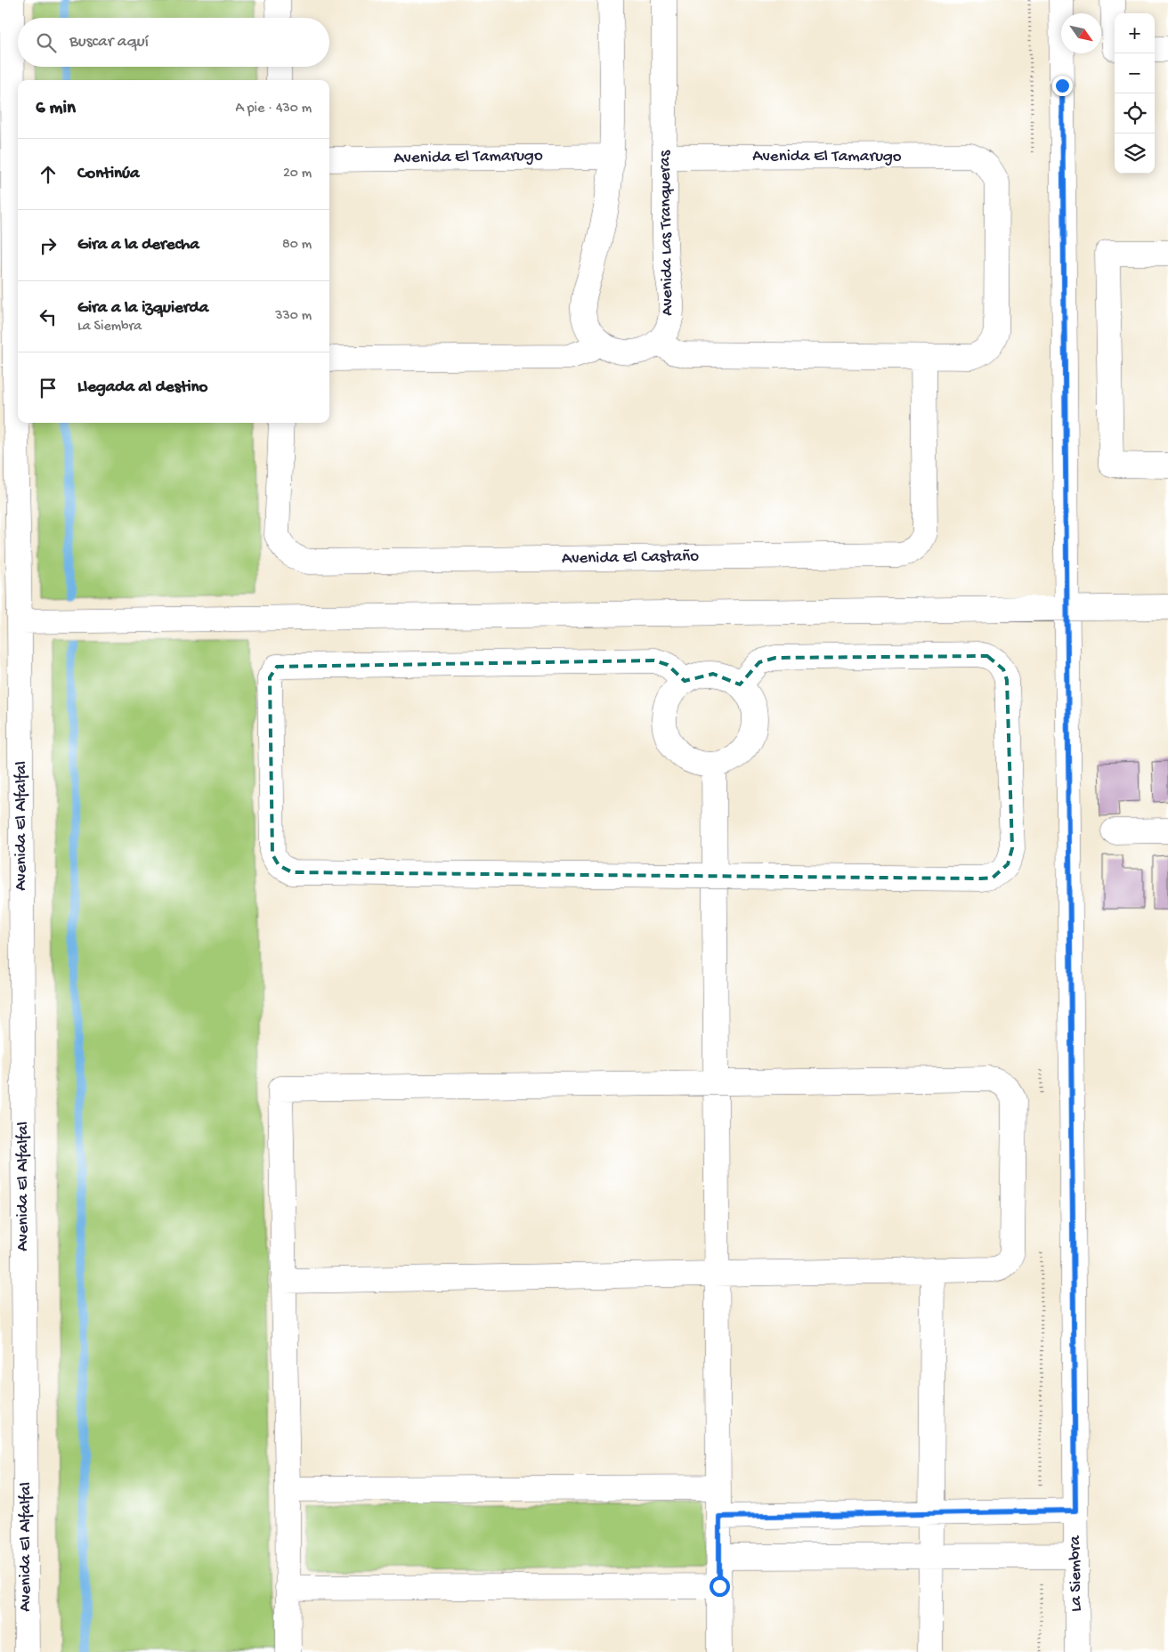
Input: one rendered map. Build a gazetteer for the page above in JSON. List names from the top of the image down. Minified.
{"streets":{"street":["Avenida El Tamarugo","Avenida Las Tranqueras","Avenida El Castaño","Avenida El Alfalfal","La Siembra"]},"crossings":[["Avenida El Tamarugo","Avenida Las Tranqueras"],["Avenida El Tamarugo","Avenida El Castaño"]],"north":"bottom right","page":{"map_buttons":["+","−"],"search":"Buscar aquí","heading":["6 min","A pie · 430 m"],"list":[["Continúa","20 m"],["Gira a la derecha","80 m"],["Gira a la izquierda","La Siembra","330 m"],"Llegada al destino"]}}
